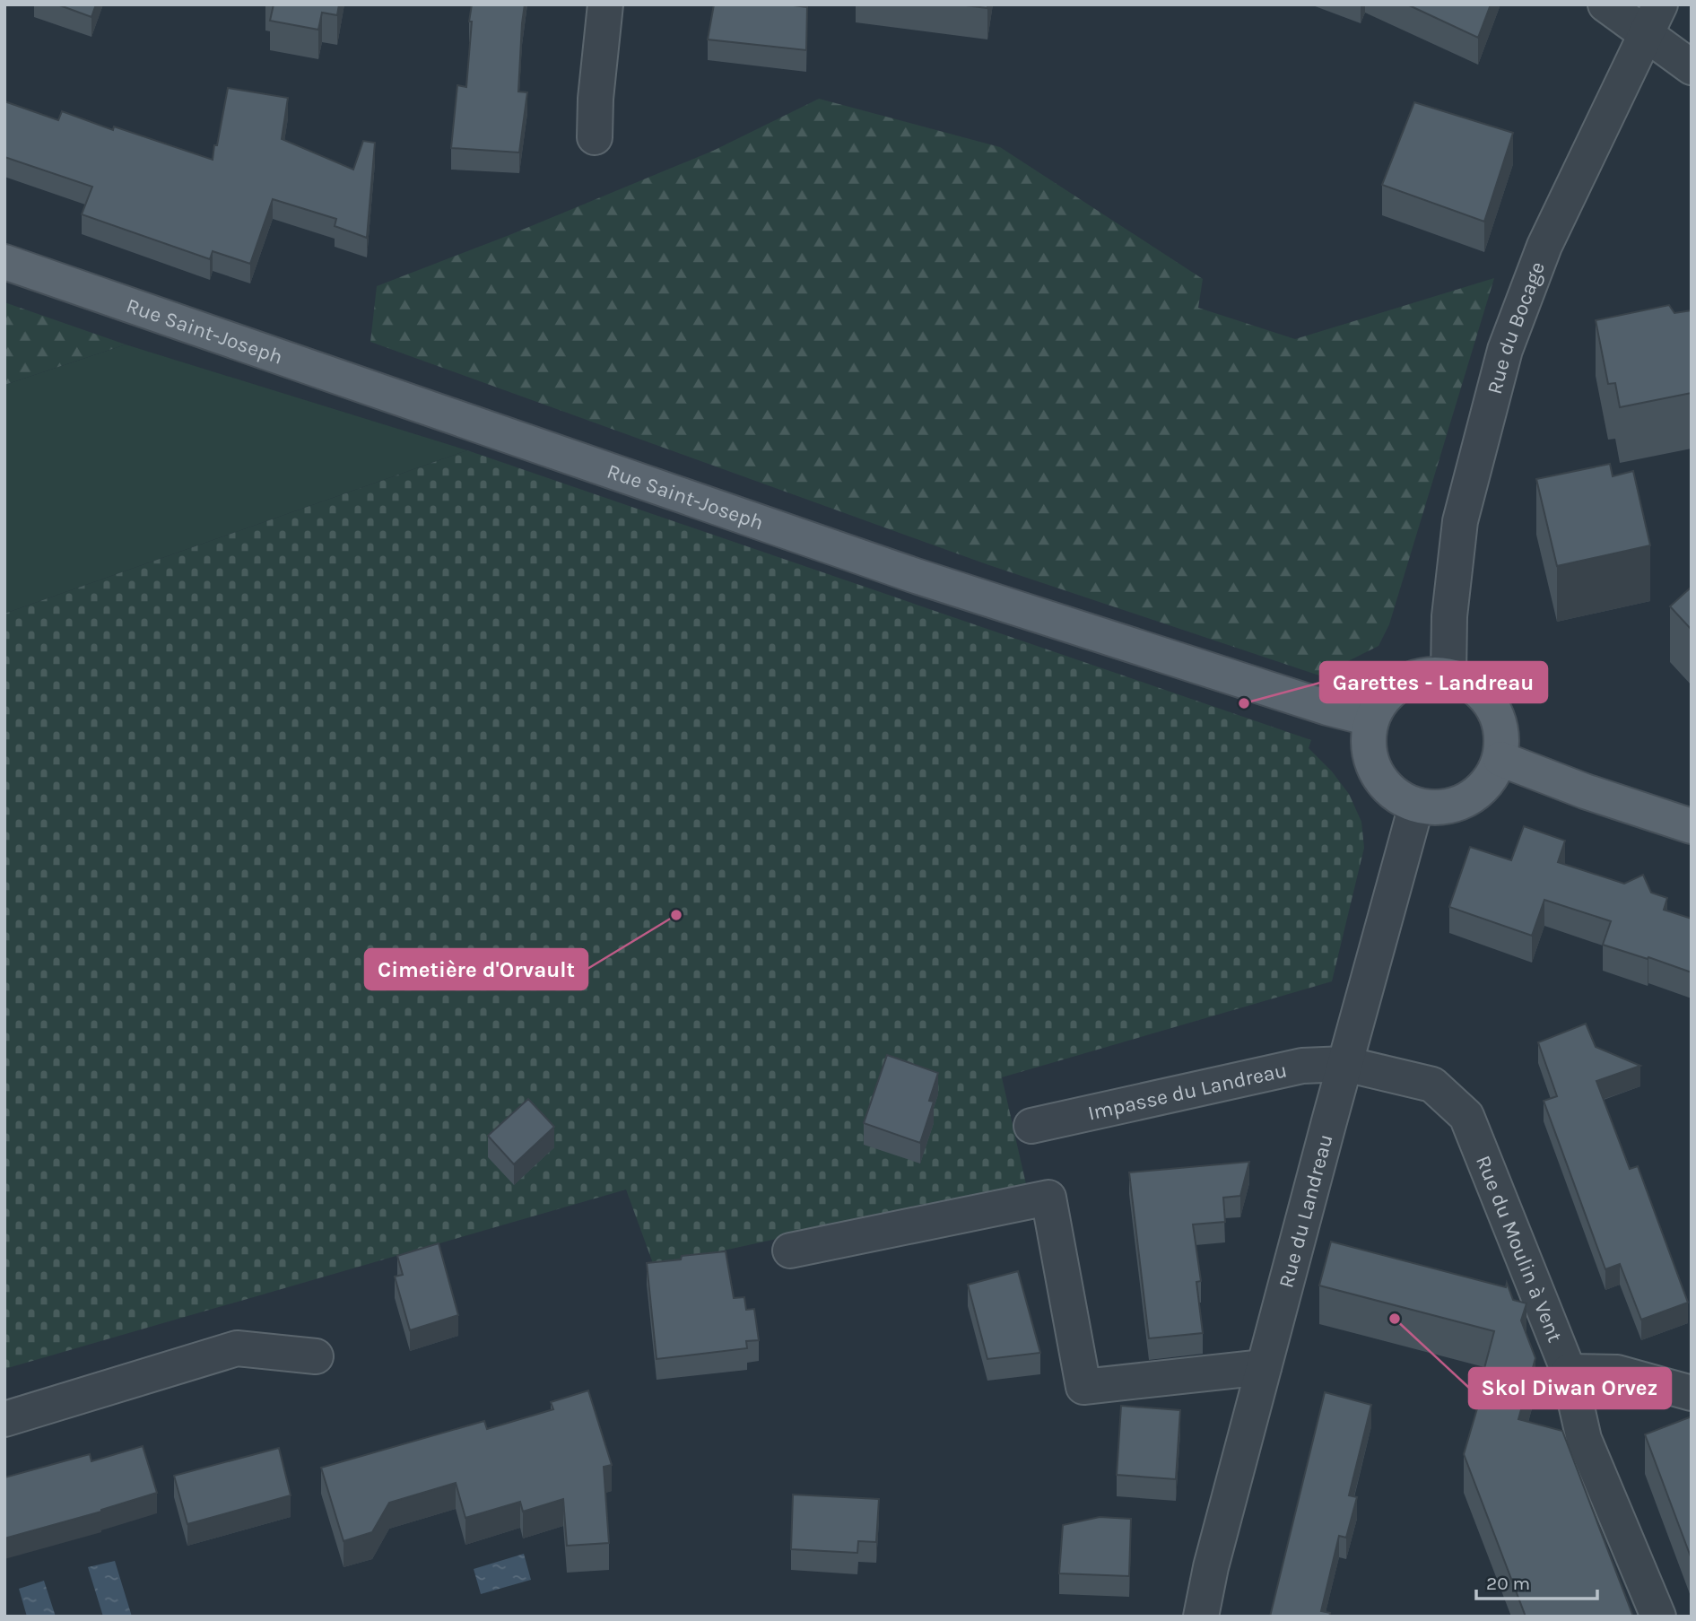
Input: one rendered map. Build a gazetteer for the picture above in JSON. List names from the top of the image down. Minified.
{"streets":{"main road":["Rue Saint-Joseph"],"street":["Rue du Bocage","Impasse du Landreau","Rue du Landreau","Rue du Moulin à Vent"]},"crossings":[["Rue du Bocage","Rue Saint-Joseph"],["Rue du Bocage","Rue du Landreau"],["Rue Saint-Joseph","Rue du Landreau"],["Impasse du Landreau","Rue du Landreau"],["Impasse du Landreau","Rue du Moulin à Vent"],["Rue du Landreau","Rue du Moulin à Vent"]],"places":["Garettes - Landreau","Cimetière d'Orvault","Skol Diwan Orvez"],"scale_bar":"20 m"}
